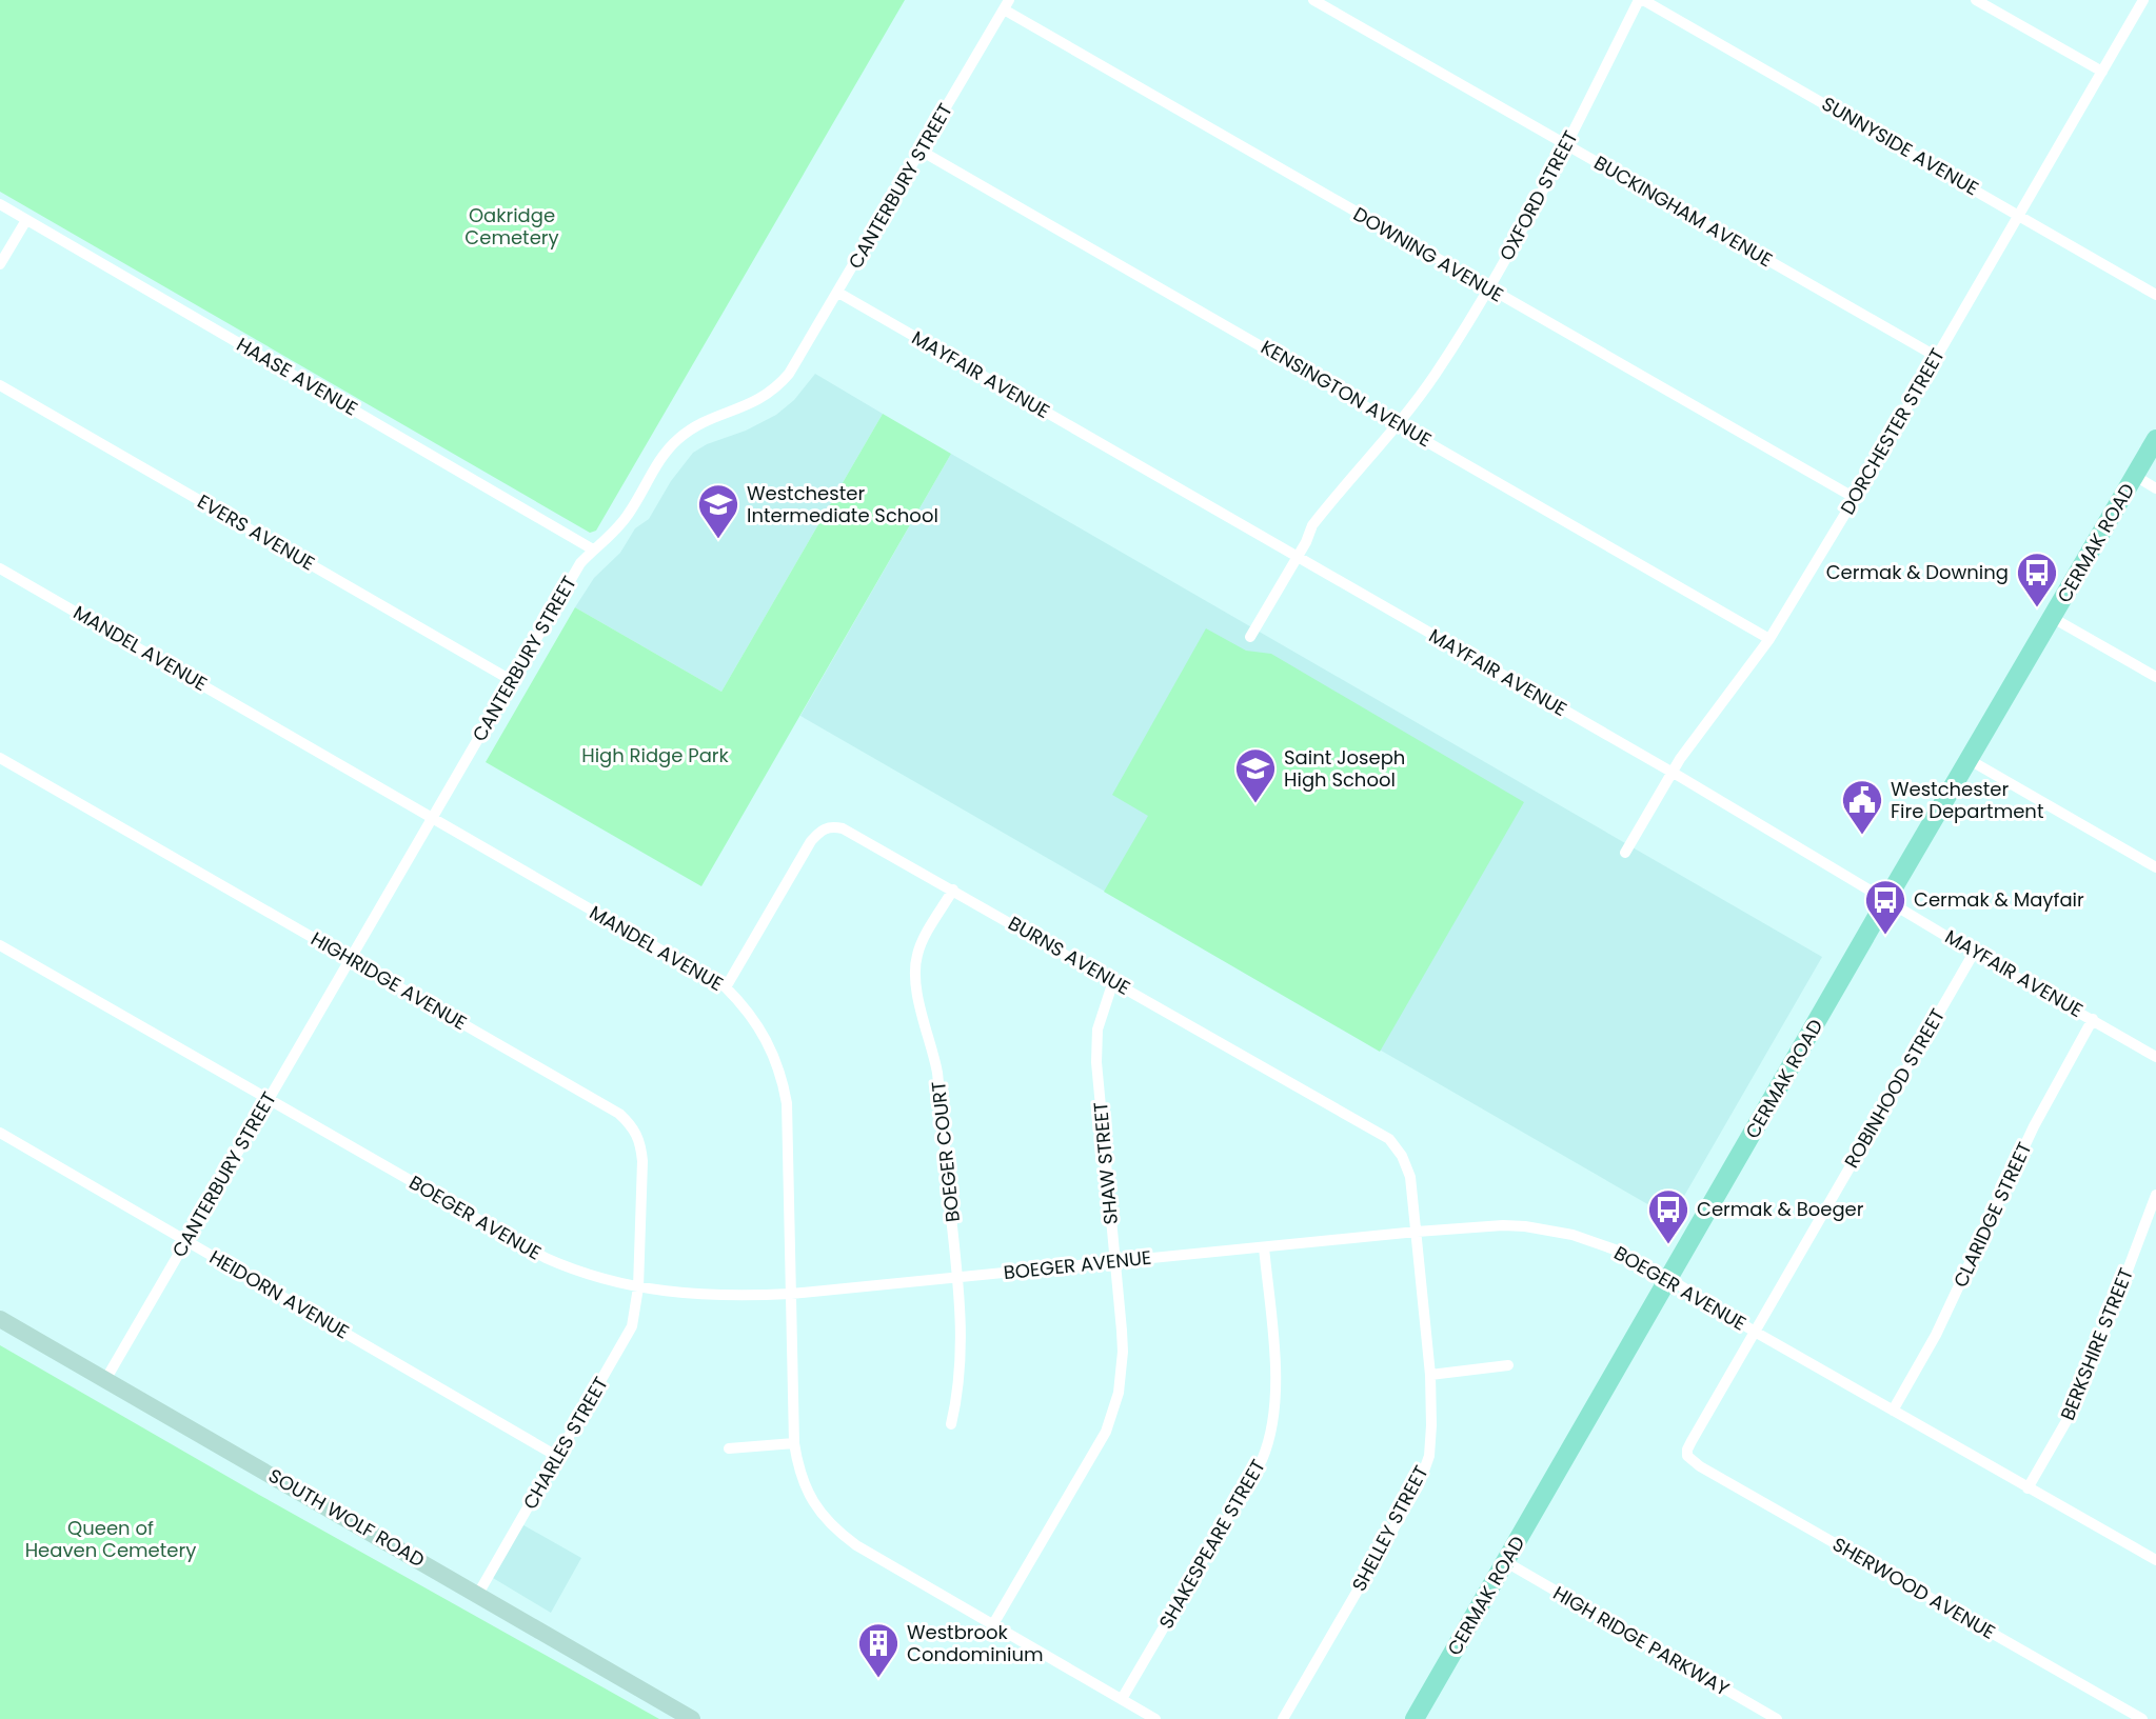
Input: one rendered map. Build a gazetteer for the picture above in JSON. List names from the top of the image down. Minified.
{"streets":{"main road":["CERMAK ROAD","SOUTH WOLF ROAD"],"street":["SUNNYSIDE AVENUE","CANTERBURY STREET","OXFORD STREET","BUCKINGHAM AVENUE","DOWNING AVENUE","MAYFAIR AVENUE","HAASE AVENUE","KENSINGTON AVENUE","DORCHESTER STREET","EVERS AVENUE","MANDEL AVENUE","BURNS AVENUE","HIGHRIDGE AVENUE","ROBINHOOD STREET","BOEGER COURT","SHAW STREET","CLARIDGE STREET","BOEGER AVENUE","HEIDORN AVENUE","BERKSHIRE STREET","CHARLES STREET","SHELLEY STREET","SHAKESPEARE STREET","SHERWOOD AVENUE","HIGH RIDGE PARKWAY"]},"crossings":[["SUNNYSIDE AVENUE","OXFORD STREET"],["SUNNYSIDE AVENUE","DORCHESTER STREET"],["CANTERBURY STREET","DOWNING AVENUE"],["CANTERBURY STREET","MAYFAIR AVENUE"],["CANTERBURY STREET","HAASE AVENUE"],["CANTERBURY STREET","KENSINGTON AVENUE"],["CANTERBURY STREET","EVERS AVENUE"],["CANTERBURY STREET","MANDEL AVENUE"],["CANTERBURY STREET","HIGHRIDGE AVENUE"],["CANTERBURY STREET","BOEGER AVENUE"],["CANTERBURY STREET","HEIDORN AVENUE"],["CANTERBURY STREET","SOUTH WOLF ROAD"],["OXFORD STREET","BUCKINGHAM AVENUE"],["OXFORD STREET","DOWNING AVENUE"],["OXFORD STREET","MAYFAIR AVENUE"],["OXFORD STREET","KENSINGTON AVENUE"],["BUCKINGHAM AVENUE","DORCHESTER STREET"],["DOWNING AVENUE","DORCHESTER STREET"],["MAYFAIR AVENUE","DORCHESTER STREET"],["MAYFAIR AVENUE","CERMAK ROAD"],["MAYFAIR AVENUE","ROBINHOOD STREET"],["MAYFAIR AVENUE","CLARIDGE STREET"],["KENSINGTON AVENUE","DORCHESTER STREET"],["CERMAK ROAD","BOEGER AVENUE"],["CERMAK ROAD","HIGH RIDGE PARKWAY"],["MANDEL AVENUE","BURNS AVENUE"],["MANDEL AVENUE","SHAW STREET"],["MANDEL AVENUE","BOEGER AVENUE"],["MANDEL AVENUE","SHAKESPEARE STREET"],["BURNS AVENUE","BOEGER COURT"],["BURNS AVENUE","SHAW STREET"],["BURNS AVENUE","BOEGER AVENUE"],["BURNS AVENUE","SHELLEY STREET"],["HIGHRIDGE AVENUE","BOEGER AVENUE"],["HIGHRIDGE AVENUE","CHARLES STREET"],["ROBINHOOD STREET","BOEGER AVENUE"],["ROBINHOOD STREET","SHERWOOD AVENUE"],["BOEGER COURT","BOEGER AVENUE"],["SHAW STREET","BOEGER AVENUE"],["CLARIDGE STREET","BOEGER AVENUE"],["BOEGER AVENUE","BERKSHIRE STREET"],["BOEGER AVENUE","CHARLES STREET"],["BOEGER AVENUE","SHELLEY STREET"],["BOEGER AVENUE","SHAKESPEARE STREET"],["HEIDORN AVENUE","CHARLES STREET"],["CHARLES STREET","SOUTH WOLF ROAD"]],"parks":["Oakridge Cemetery","High Ridge Park","Queen of Heaven Cemetery"],"places":{"school or university":["Westchester Intermediate School","Saint Joseph High School"],"bus stop":["Cermak & Downing","Cermak & Mayfair","Cermak & Boeger"],"public building":["Westchester Fire Department"],"building":["Westbrook Condominium"]}}
